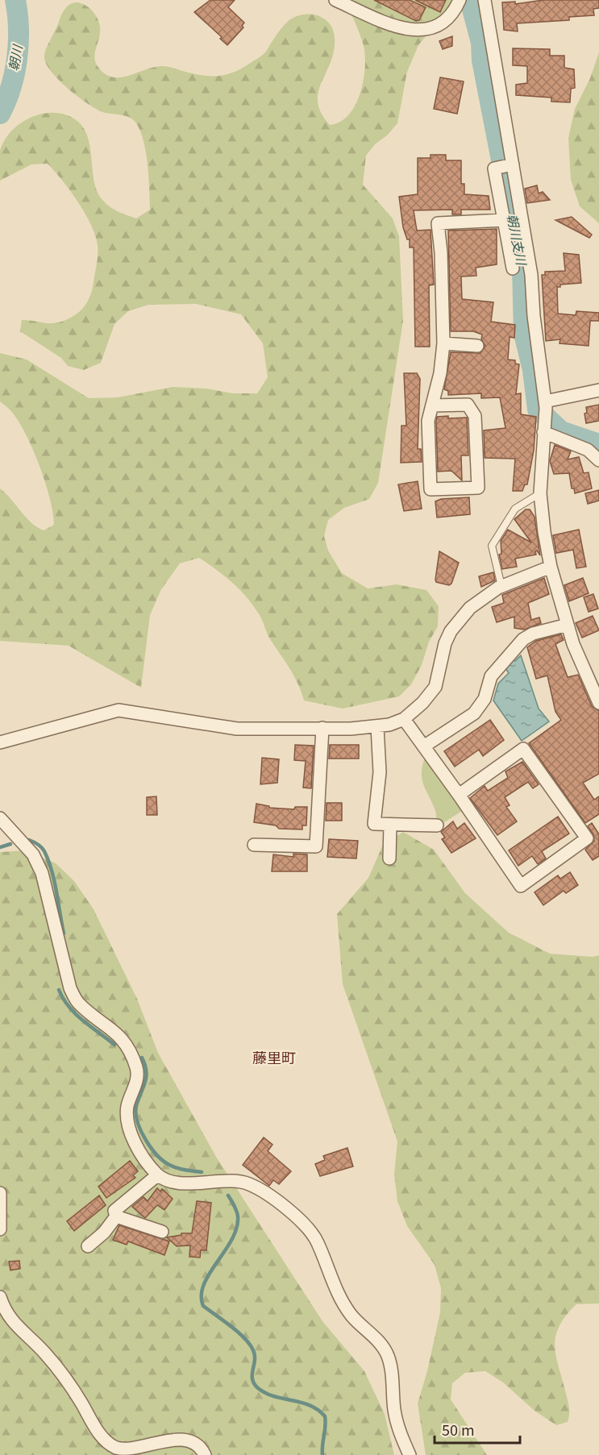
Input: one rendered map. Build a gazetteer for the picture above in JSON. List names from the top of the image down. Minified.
{"districts":["藤里町"],"water":["朝川","朝川支川"],"scale_bar":"50 m"}
